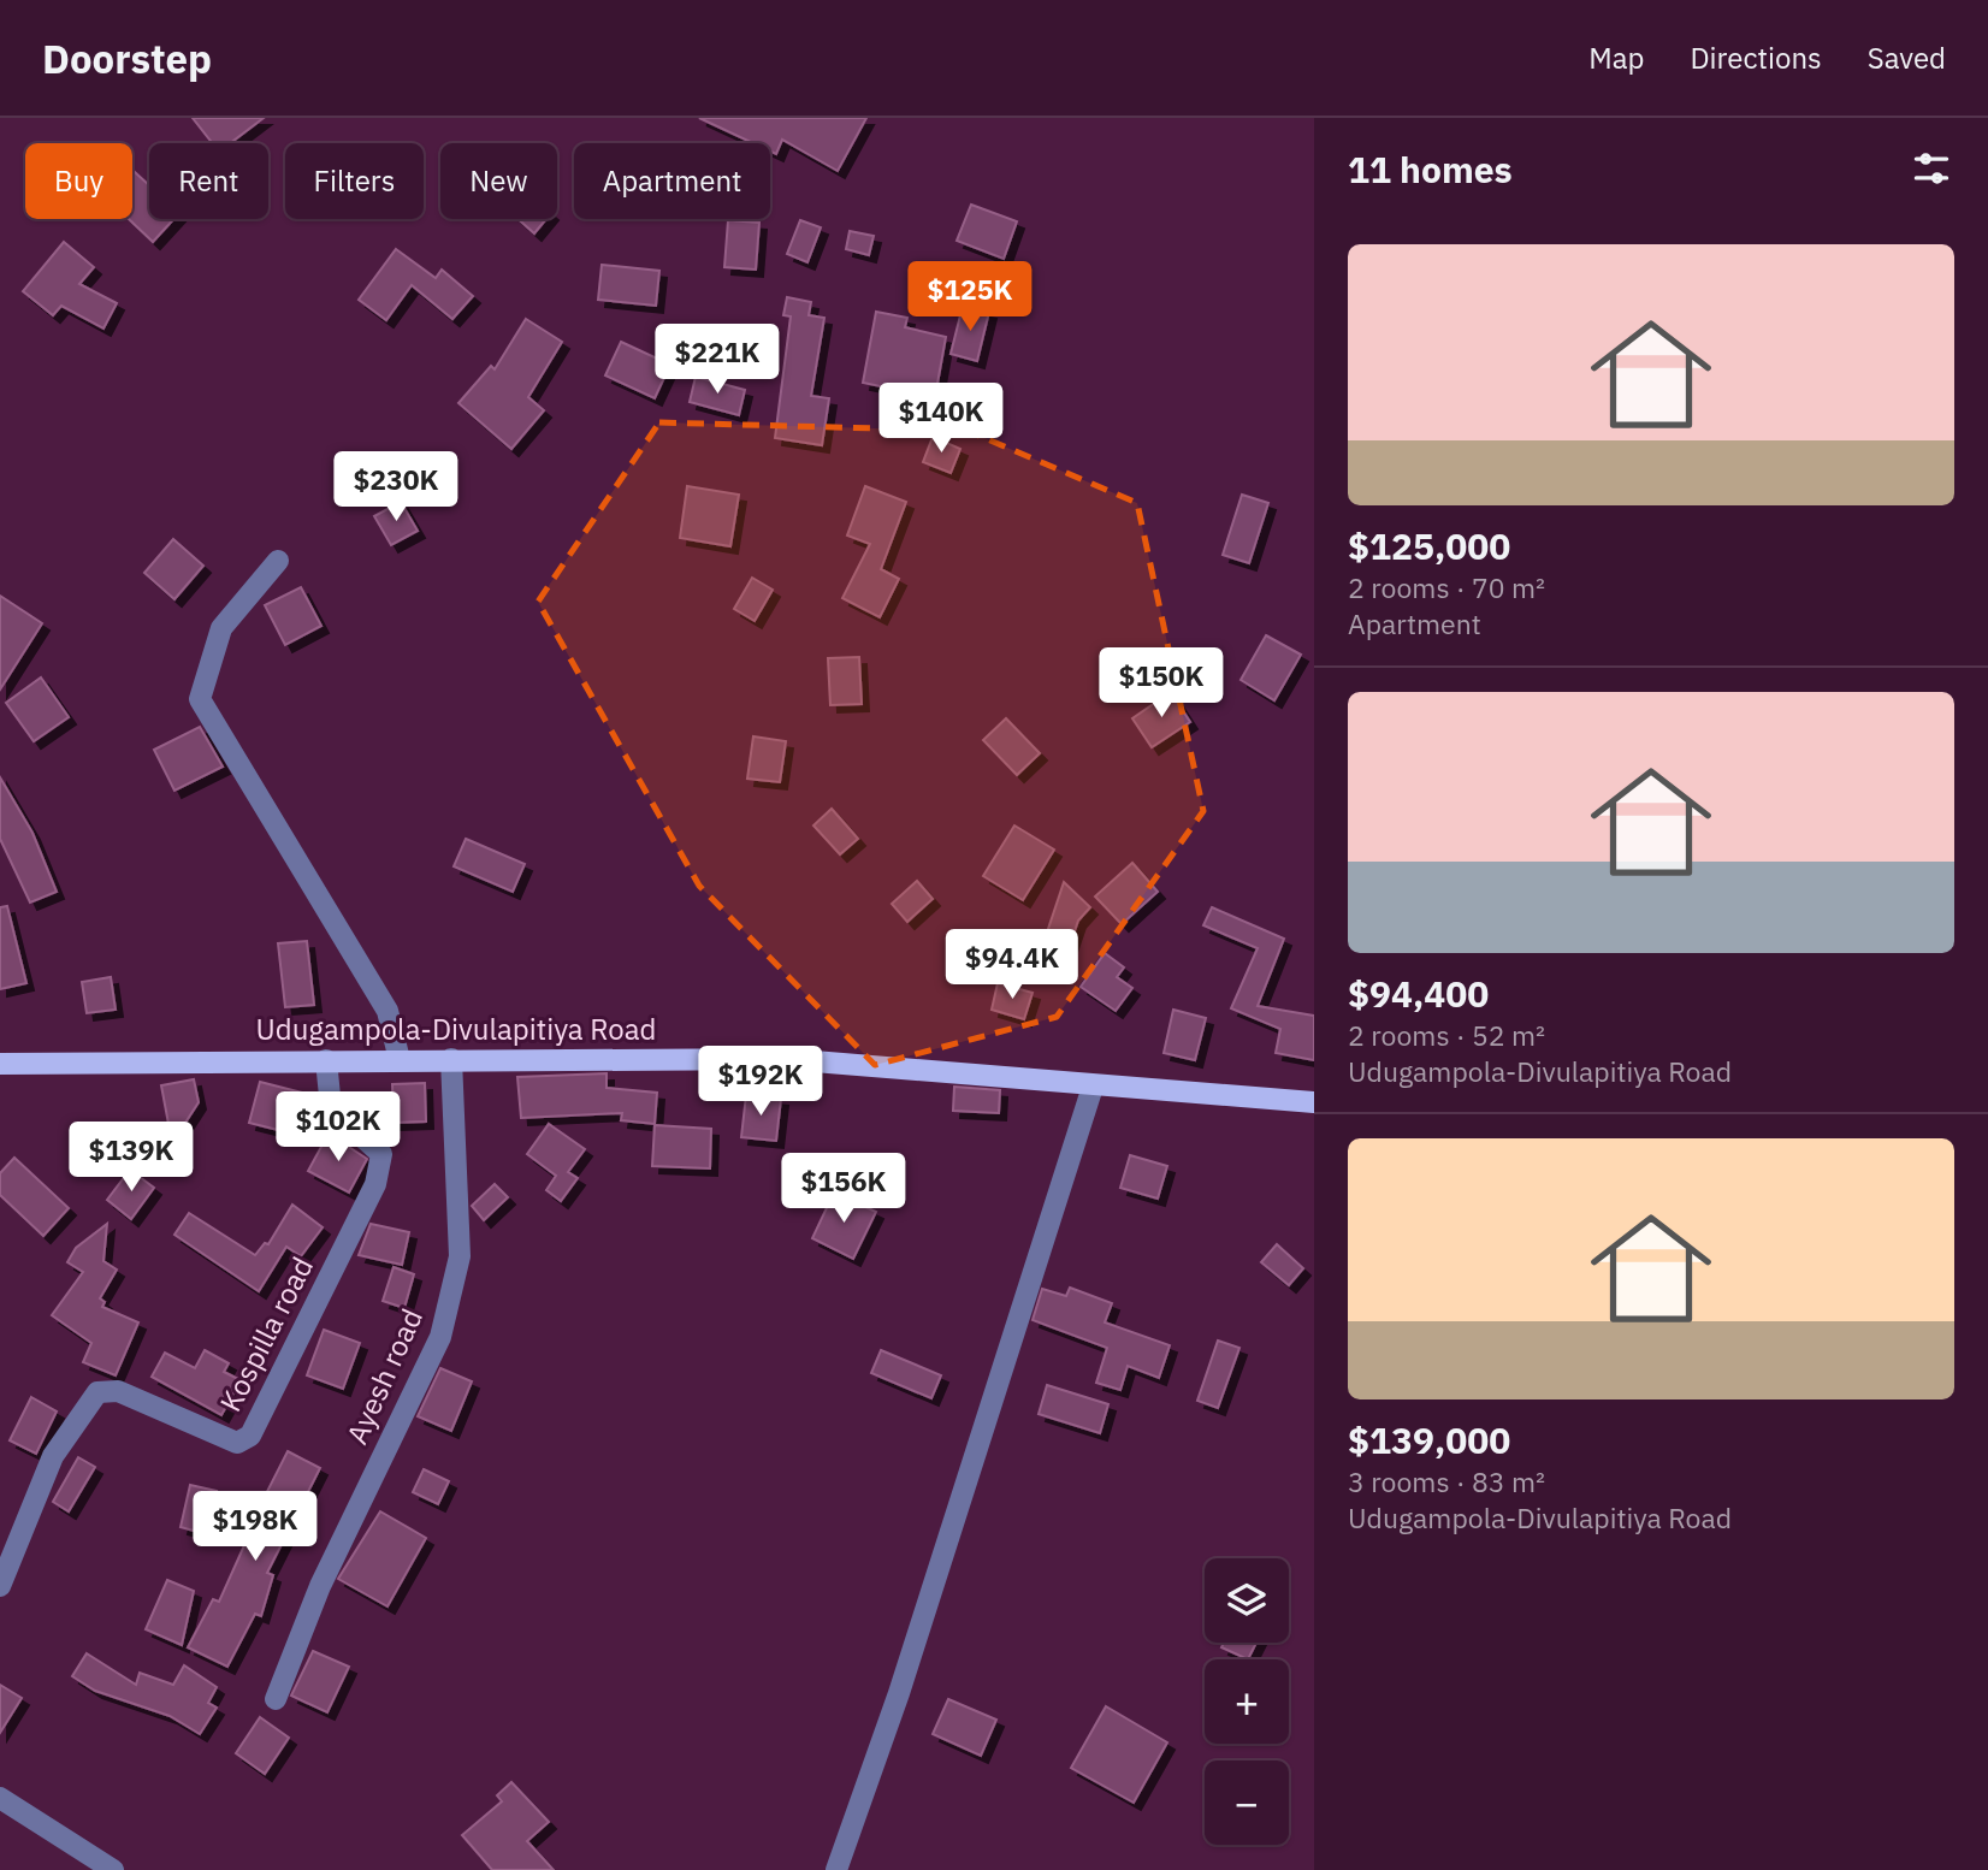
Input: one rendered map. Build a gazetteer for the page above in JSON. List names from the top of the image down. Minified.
{"streets":{"main road":["Udugampola-Divulapitiya Road"],"street":["Kospilla road","Ayesh road"]},"crossings":[["Udugampola-Divulapitiya Road","Kospilla road"],["Udugampola-Divulapitiya Road","Ayesh road"]],"page":{"header":"Doorstep","nav":["Map","Directions","Saved"],"heading":"11 homes","chip":["Buy","Rent","Filters","New","Apartment"],"list":[{"name":"$125,000","note":"2 rooms · 70 m² · Apartment"},{"name":"$94,400","note":"2 rooms · 52 m² · Udugampola-Divulapitiya Road"},{"name":"$139,000","note":"3 rooms · 83 m² · Udugampola-Divulapitiya Road"}],"price":["$125K","$221K","$140K","$230K","$150K","$94.4K","$192K","$102K","$139K","$156K","$198K"],"map_buttons":["+","−"]}}
